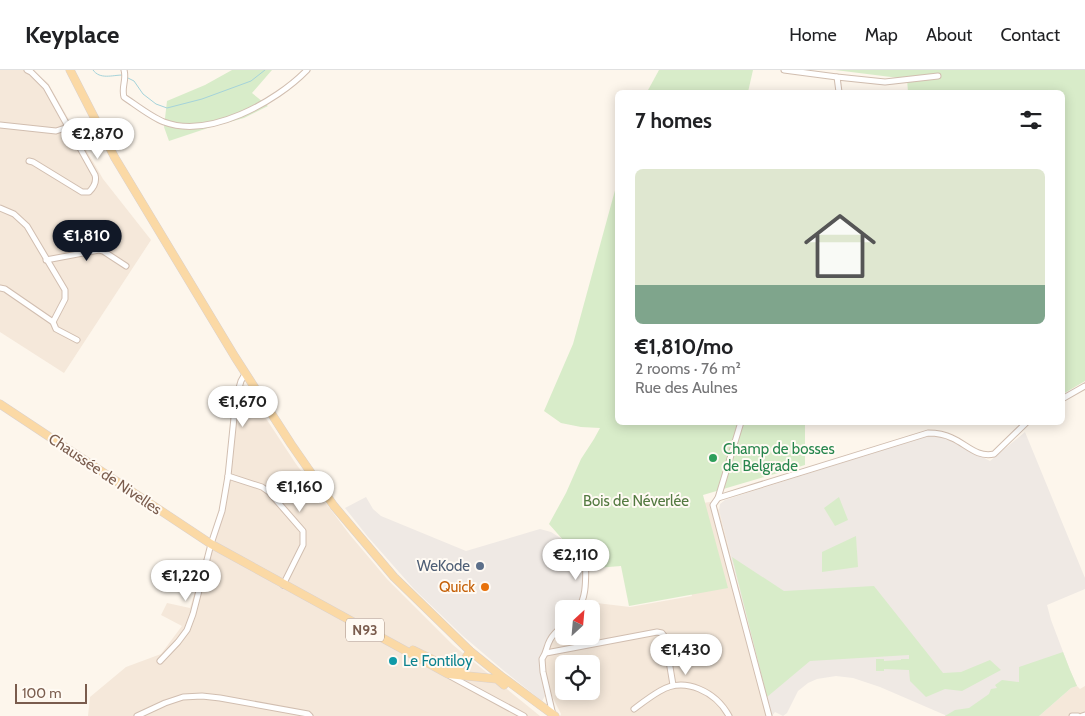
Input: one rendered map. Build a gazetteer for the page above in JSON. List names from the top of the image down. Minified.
{"streets":{"main road":["Chaussée de Nivelles","N93"]},"crossings":[["Chaussée de Nivelles","N93"]],"parks":["Bois de Néverlée"],"places":["Champ de bosses de Belgrade","WeKode","Quick","Le Fontiloy"],"scale_bar":"100 m","north":"top right","page":{"header":"Keyplace","nav":["Home","Map","About","Contact"],"heading":"7 homes","price":["€2,870","€1,810","€1,670","€1,160","€2,110","€1,220","€1,430"],"list":[{"name":"€1,810/mo","note":"2 rooms · 76 m² · Rue des Aulnes"}],"scale":"100 m"}}
